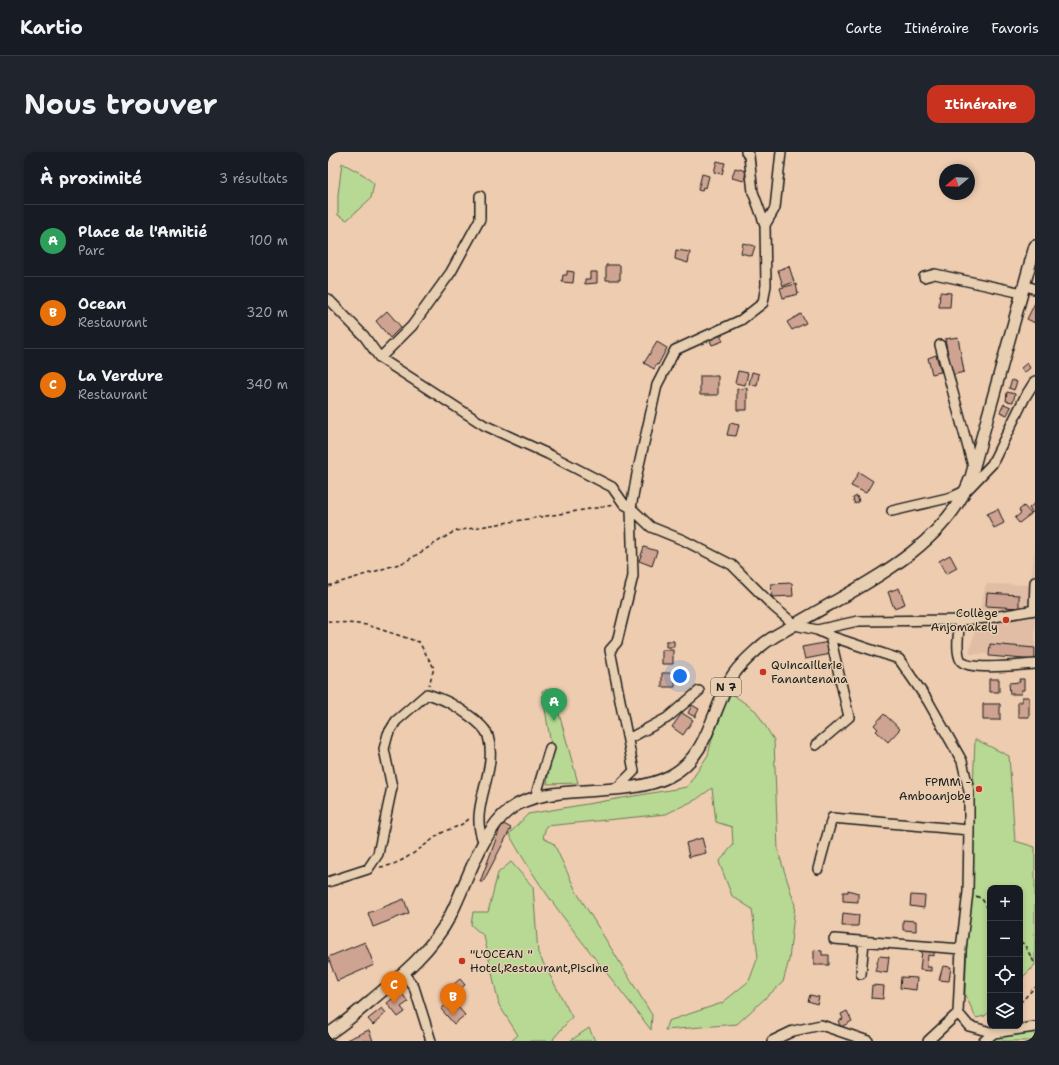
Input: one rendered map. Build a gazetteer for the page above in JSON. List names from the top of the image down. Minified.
{"streets":{"main road":["N 7"]},"places":["Collège Anjomakely","Quincaillerie Fanantenana","FPMM - Amboanjobe","\"L'OCEAN \" Hotel,Restaurant,Piscine"],"north":"left","page":{"header":"Kartio","nav":["Carte","Itinéraire","Favoris"],"title":"Nous trouver","buttons":"Itinéraire","heading":["À proximité","3 résultats"],"list":[{"mark":"A","name":"Place de l'Amitié","note":"Parc","value":"100 m"},{"mark":"B","name":"Ocean","note":"Restaurant","value":"320 m"},{"mark":"C","name":"La Verdure","note":"Restaurant","value":"340 m"}],"pins":["A","C","B"],"map_buttons":["+","−"]}}
